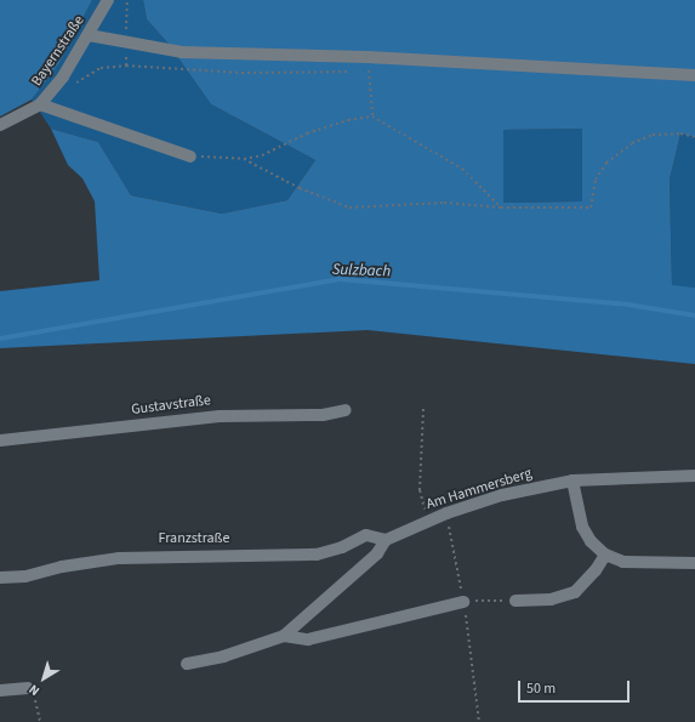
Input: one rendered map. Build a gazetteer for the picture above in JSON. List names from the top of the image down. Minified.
{"streets":{"street":["Bayernstraße","Gustavstraße","Am Hammersberg","Franzstraße"]},"crossings":[["Am Hammersberg","Franzstraße"]],"water":["Sulzbach"],"scale_bar":"50 m","north":"bottom left"}
